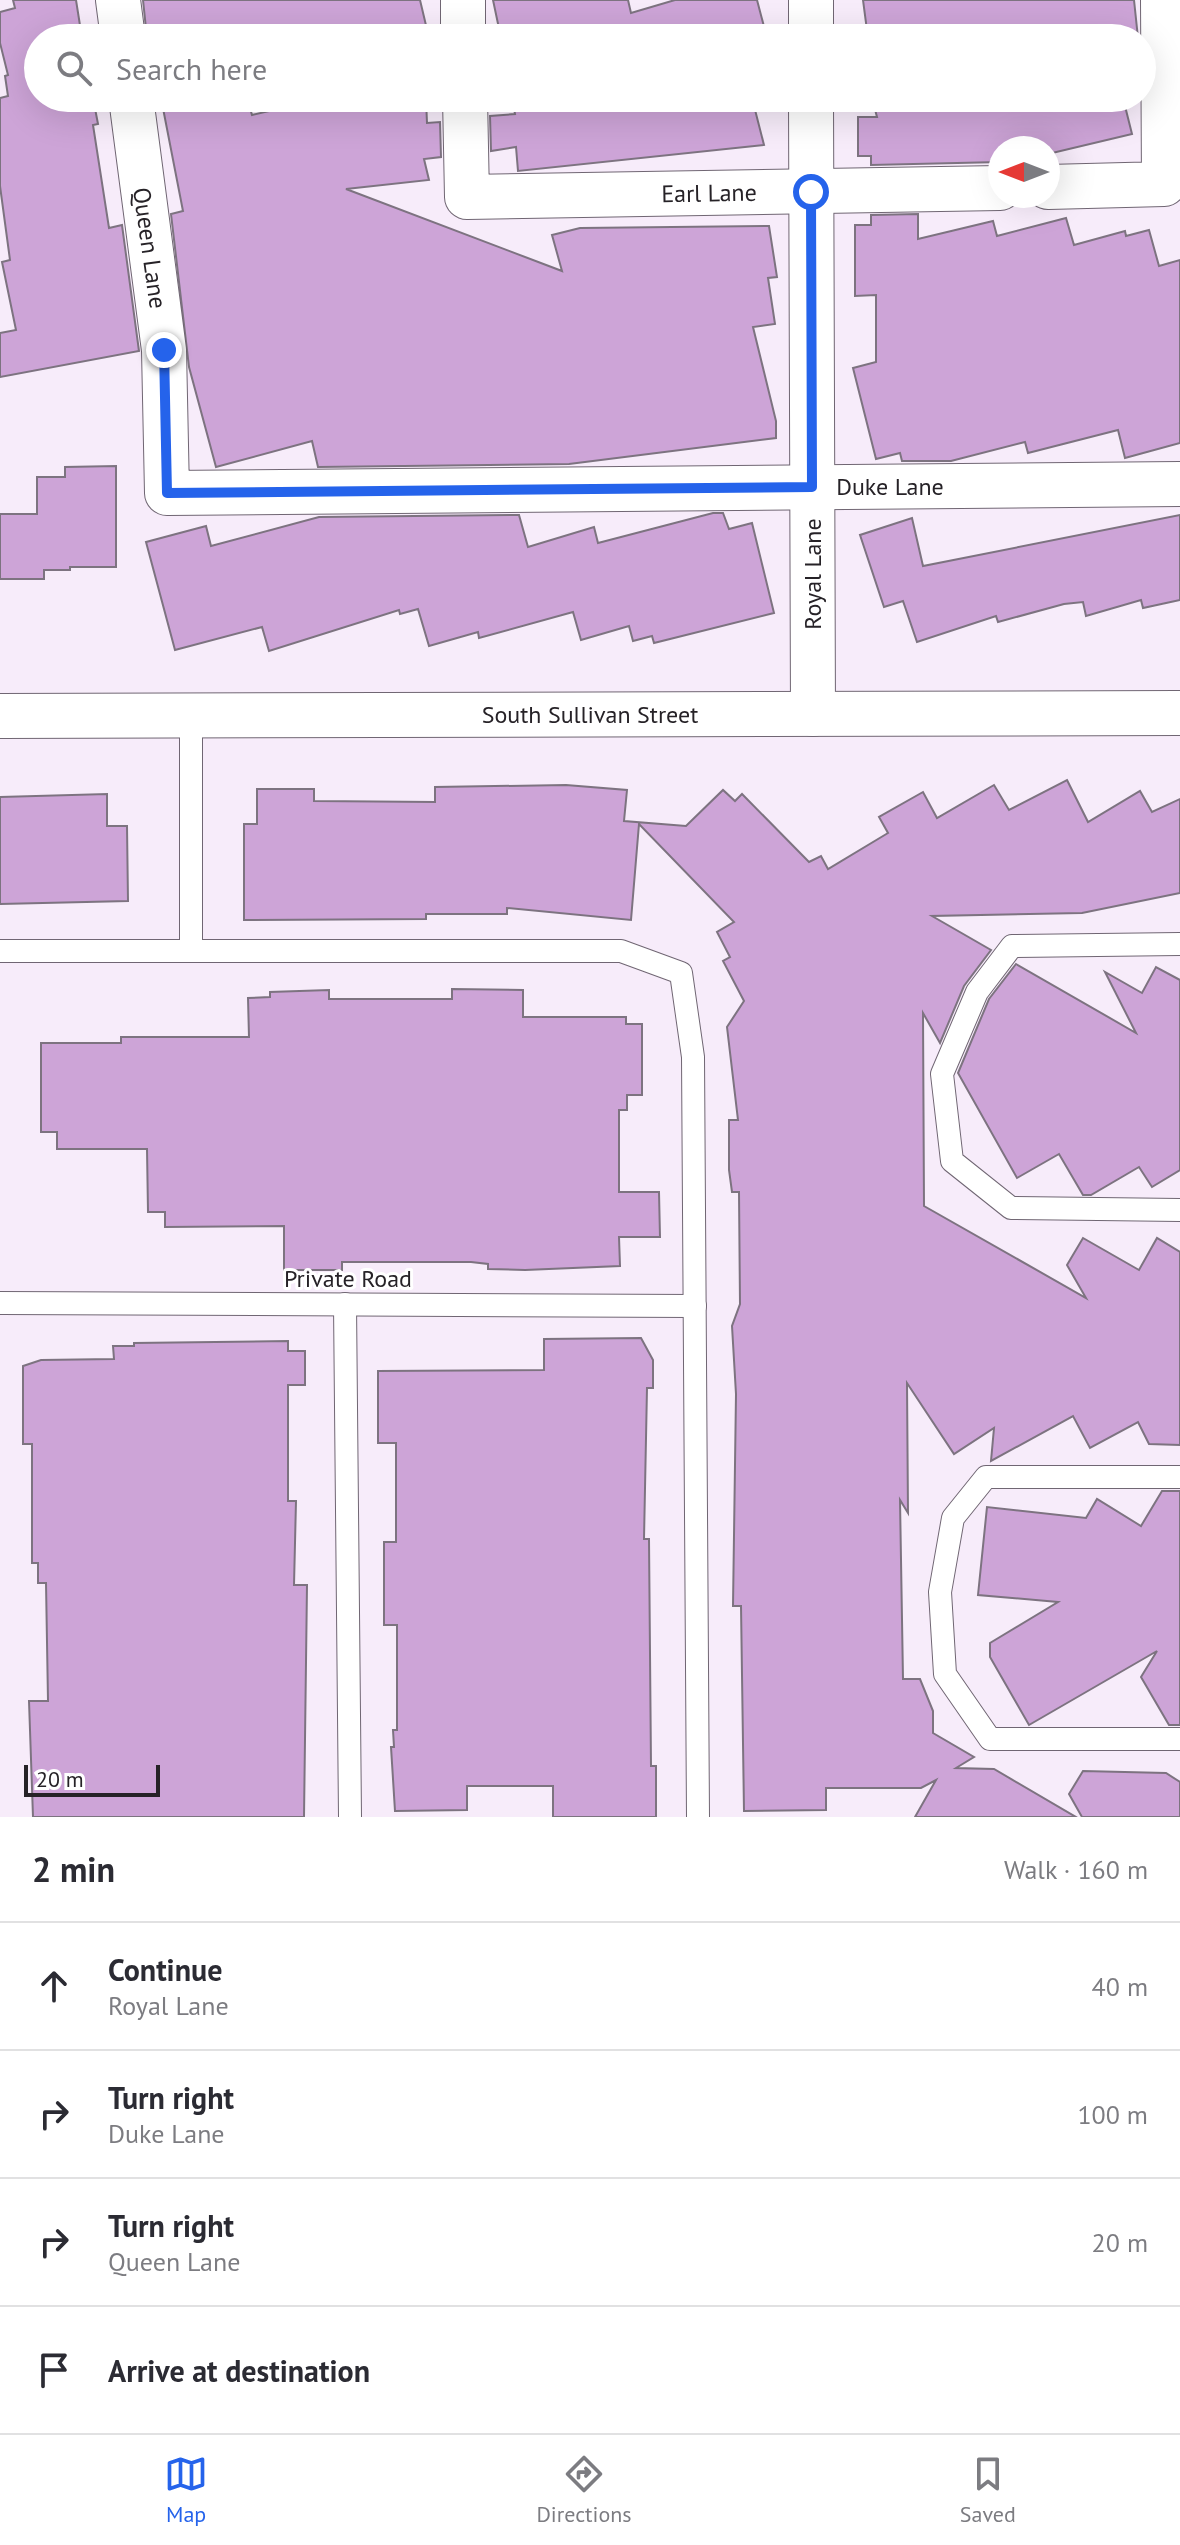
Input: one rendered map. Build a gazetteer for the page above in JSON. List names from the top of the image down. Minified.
{"streets":{"street":["Earl Lane","Queen Lane","Duke Lane","Royal Lane","South Sullivan Street"],"lane":["Private Road"]},"crossings":[["Earl Lane","Royal Lane"],["Queen Lane","Duke Lane"],["Duke Lane","Royal Lane"],["Royal Lane","South Sullivan Street"]],"scale_bar":"20 m","north":"left","page":{"search":"Search here","scale":"20 m","heading":["2 min","Walk · 160 m"],"list":[["Continue","Royal Lane","40 m"],["Turn right","Duke Lane","100 m"],["Turn right","Queen Lane","20 m"],"Arrive at destination"],"nav":["Map","Directions","Saved"]}}
